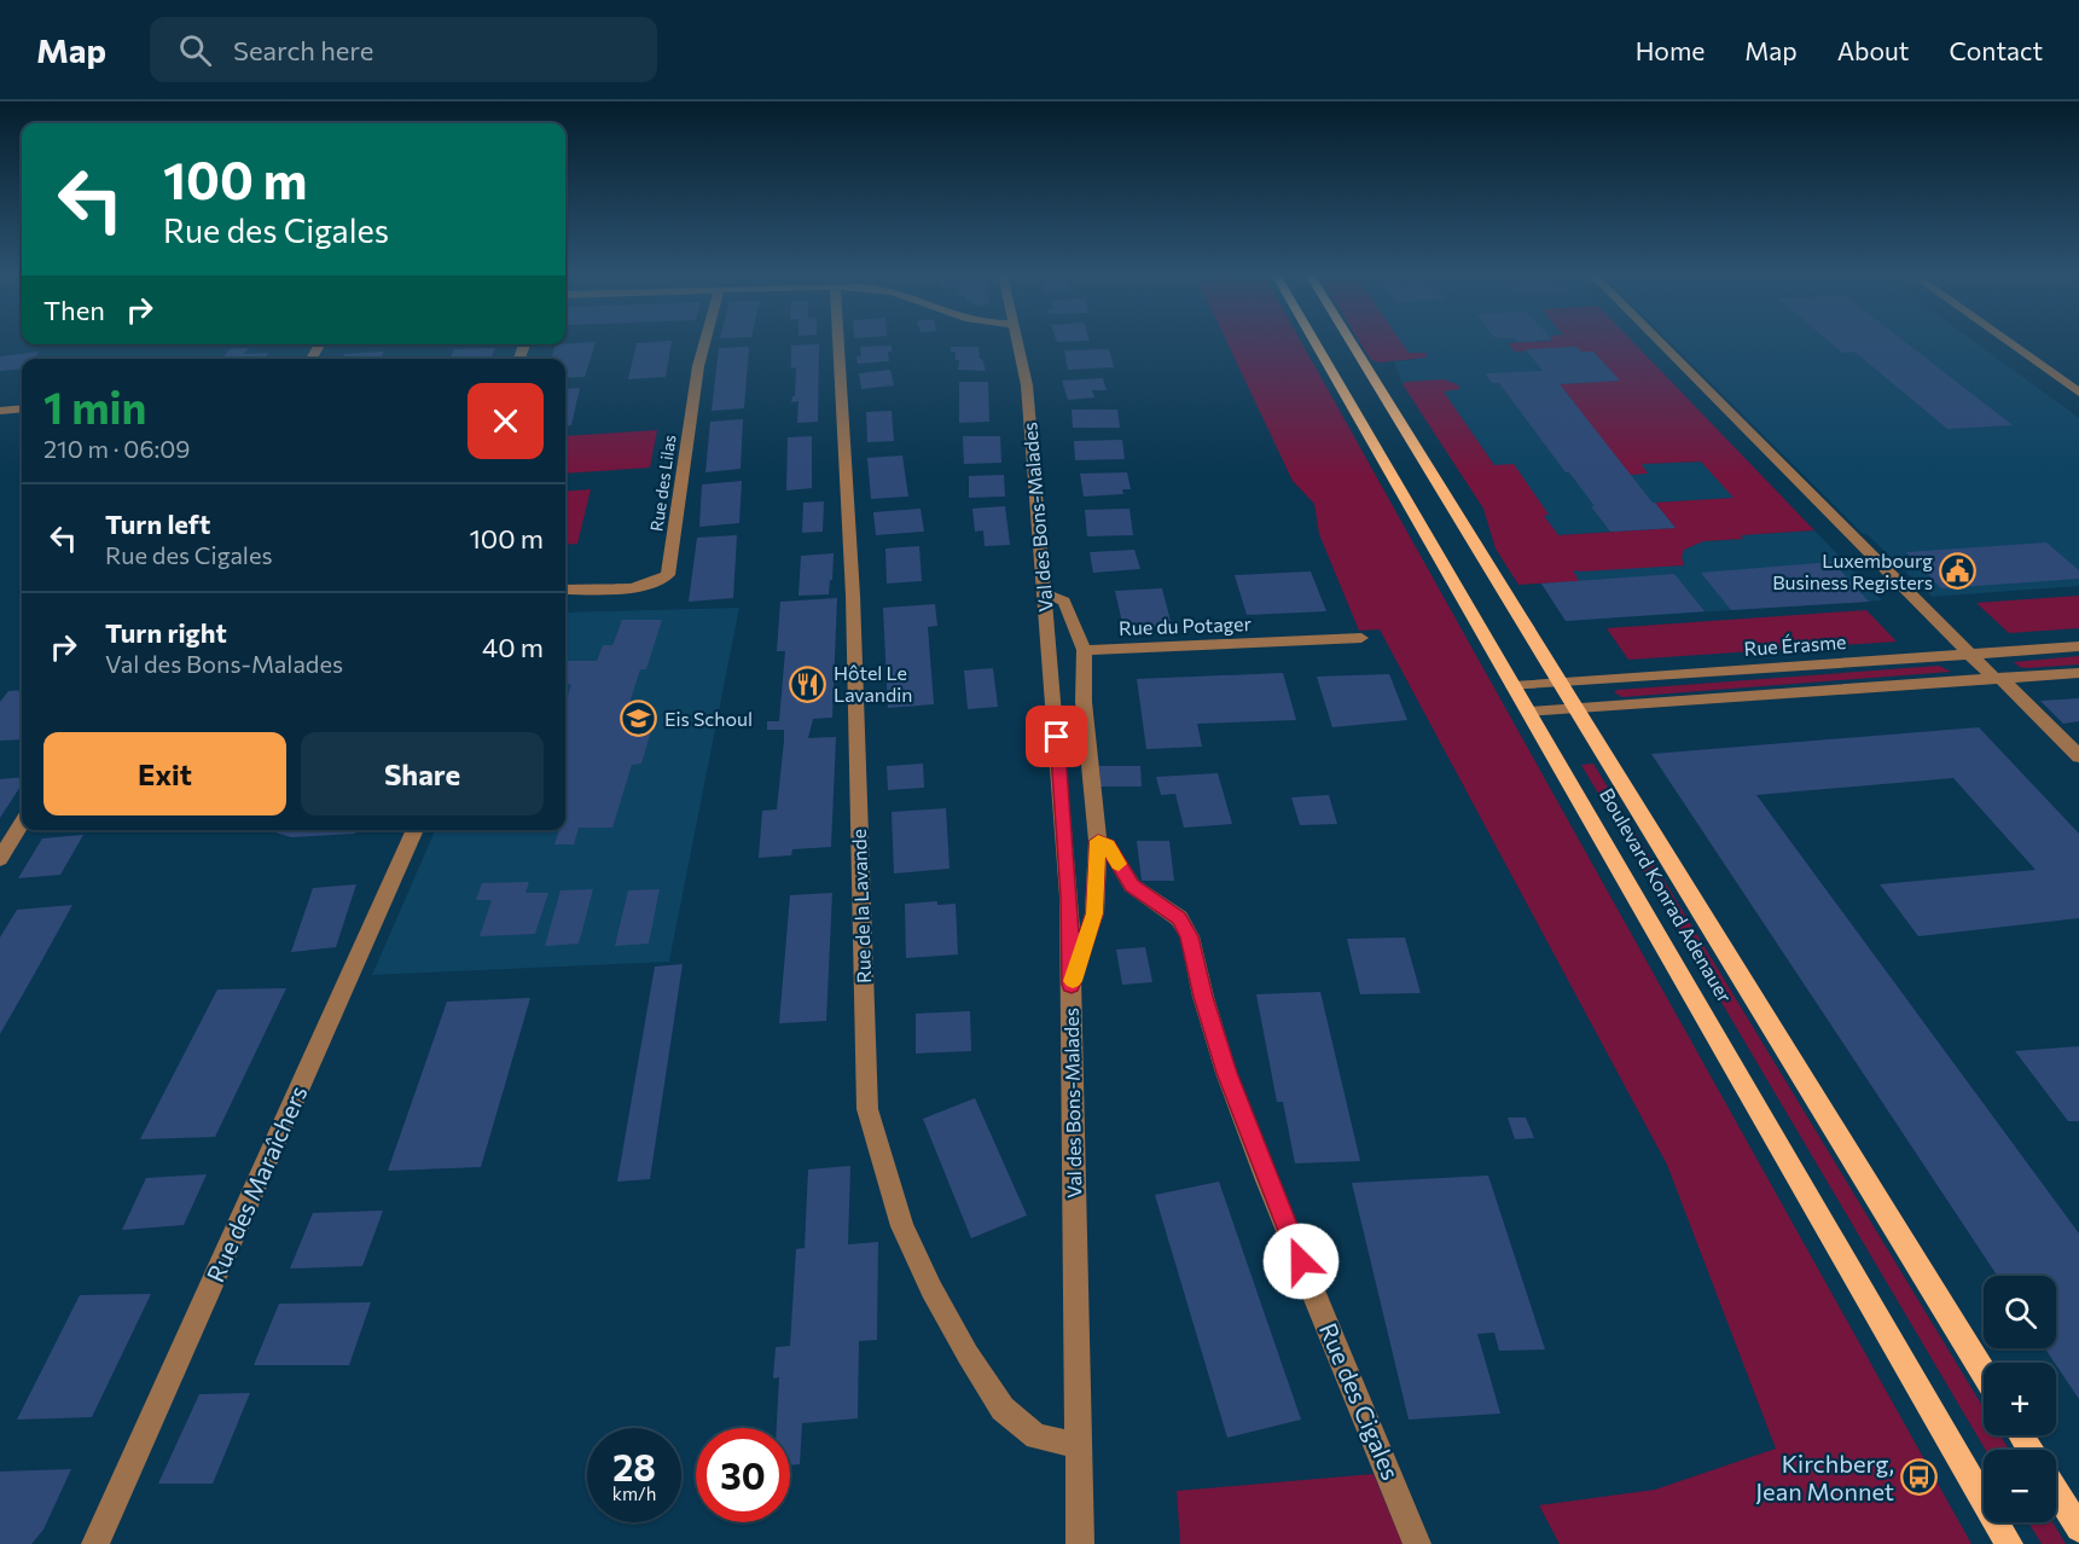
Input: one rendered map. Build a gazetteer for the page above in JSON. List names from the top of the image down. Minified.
{"streets":{"main road":["Boulevard Konrad Adenauer"],"street":["Rue des Lilas","Val des Bons-Malades","Rue du Potager","Rue Érasme","Rue de la Lavande","Rue des Maraîchers","Rue des Cigales"]},"crossings":[["Val des Bons-Malades","Rue de la Lavande"],["Rue Érasme","Boulevard Konrad Adenauer"]],"places":{"public building":["Luxembourg Business Registers"],"restaurant":["Hôtel Le Lavandin"],"school or university":["Eis Schoul"],"bus stop":["Kirchberg, Jean Monnet"]},"page":{"header":"Map","search":"Search here","nav":["Home","Map","About","Contact"],"turn":["100 m","Rue des Cigales"],"then":"Then","heading":["1 min","210 m · 06:09"],"list":[{"name":"Turn left","note":"Rue des Cigales","value":"100 m"},{"name":"Turn right","note":"Val des Bons-Malades","value":"40 m"}],"buttons":["Exit","Share"],"map_buttons":["+","−"],"speed":"28 km/h","limit":"30"}}
